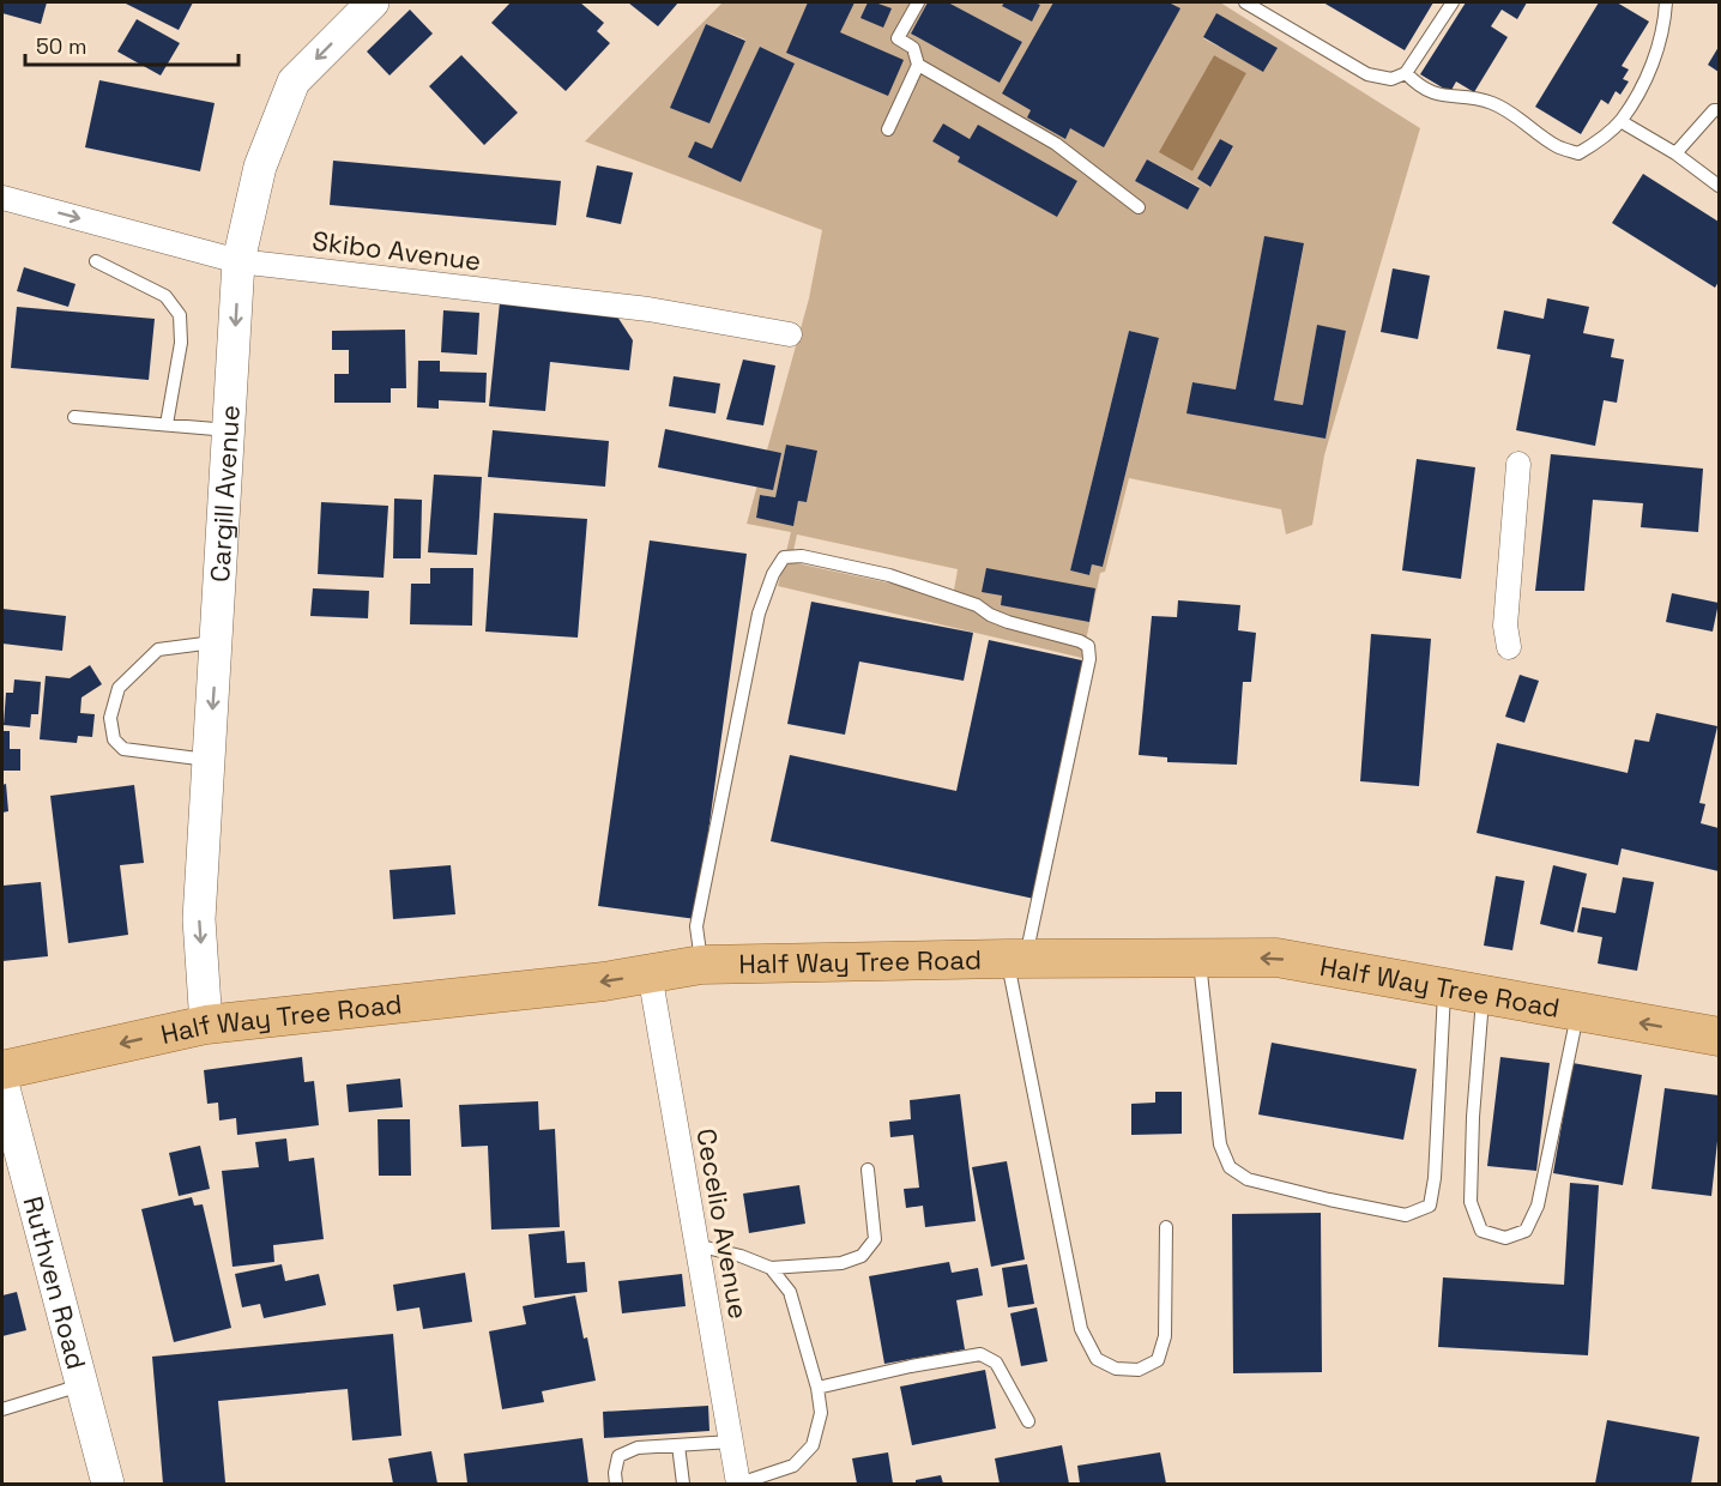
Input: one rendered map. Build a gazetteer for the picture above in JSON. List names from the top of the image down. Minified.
{"streets":{"main road":["Cargill Avenue","Half Way Tree Road","Ruthven Road"],"street":["Skibo Avenue","Cecelio Avenue"]},"crossings":[["Skibo Avenue","Cargill Avenue"],["Cargill Avenue","Half Way Tree Road"],["Half Way Tree Road","Cecelio Avenue"]],"one_way":["Cargill Avenue","Half Way Tree Road"],"scale_bar":"50 m"}
